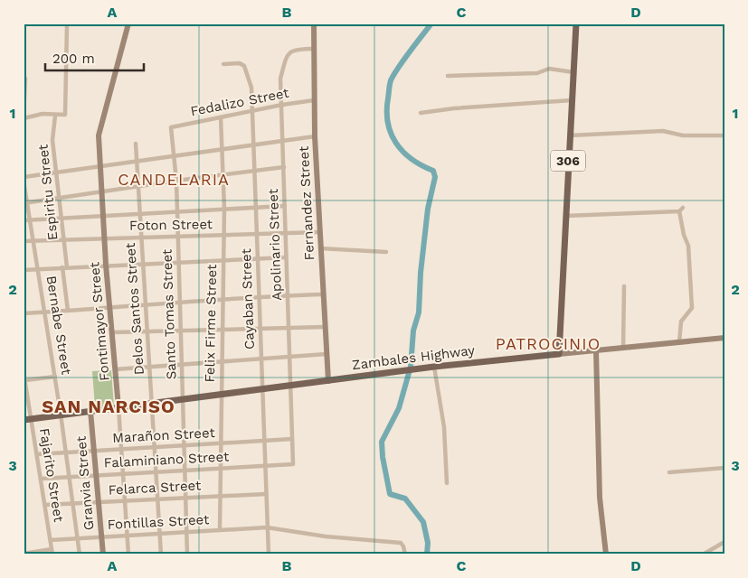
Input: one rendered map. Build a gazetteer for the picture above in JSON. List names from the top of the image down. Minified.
{"streets":{"main road":["306","Zambales Highway"],"street":["Fedalizo Street","Espiritu Street","Fernandez Street","Foton Street","Apolinario Street","Cayaban Street","Delos Santos Street","Santo Tomas Street","Fontimayor Street","Felix Firme Street","Bernabe Street","Marañon Street","Falaminiano Street","Fajarito Street","Granvia Street","Felarca Street","Fontillas Street"]},"crossings":[["Fedalizo Street","Fernandez Street"],["Fedalizo Street","Apolinario Street"],["Fedalizo Street","Cayaban Street"],["Fedalizo Street","Santo Tomas Street"],["Fedalizo Street","Felix Firme Street"],["306","Zambales Highway"],["Espiritu Street","Foton Street"],["Fernandez Street","Foton Street"],["Fernandez Street","Apolinario Street"],["Fernandez Street","Zambales Highway"],["Foton Street","Apolinario Street"],["Foton Street","Cayaban Street"],["Foton Street","Delos Santos Street"],["Foton Street","Santo Tomas Street"],["Foton Street","Fontimayor Street"],["Foton Street","Felix Firme Street"],["Foton Street","Bernabe Street"],["Apolinario Street","Zambales Highway"],["Apolinario Street","Marañon Street"],["Apolinario Street","Falaminiano Street"],["Cayaban Street","Zambales Highway"],["Cayaban Street","Marañon Street"],["Cayaban Street","Falaminiano Street"],["Cayaban Street","Felarca Street"],["Cayaban Street","Fontillas Street"],["Delos Santos Street","Zambales Highway"],["Delos Santos Street","Marañon Street"],["Delos Santos Street","Falaminiano Street"],["Delos Santos Street","Felarca Street"],["Delos Santos Street","Fontillas Street"],["Santo Tomas Street","Zambales Highway"],["Santo Tomas Street","Marañon Street"],["Santo Tomas Street","Falaminiano Street"],["Santo Tomas Street","Felarca Street"],["Santo Tomas Street","Fontillas Street"],["Fontimayor Street","Zambales Highway"],["Fontimayor Street","Marañon Street"],["Fontimayor Street","Falaminiano Street"],["Fontimayor Street","Felarca Street"],["Fontimayor Street","Fontillas Street"],["Felix Firme Street","Zambales Highway"],["Felix Firme Street","Marañon Street"],["Felix Firme Street","Falaminiano Street"],["Felix Firme Street","Felarca Street"],["Felix Firme Street","Fontillas Street"],["Bernabe Street","Zambales Highway"],["Bernabe Street","Marañon Street"],["Bernabe Street","Falaminiano Street"],["Bernabe Street","Felarca Street"],["Bernabe Street","Fontillas Street"],["Zambales Highway","Fajarito Street"],["Zambales Highway","Granvia Street"],["Marañon Street","Fajarito Street"],["Marañon Street","Granvia Street"],["Falaminiano Street","Fajarito Street"],["Falaminiano Street","Granvia Street"],["Fajarito Street","Felarca Street"],["Fajarito Street","Fontillas Street"],["Granvia Street","Felarca Street"],["Granvia Street","Fontillas Street"]],"districts":["CANDELARIA","PATROCINIO","SAN NARCISO"],"scale_bar":"200 m","grid":{"columns":["A","B","C","D"],"rows":["1","2","3"]}}
